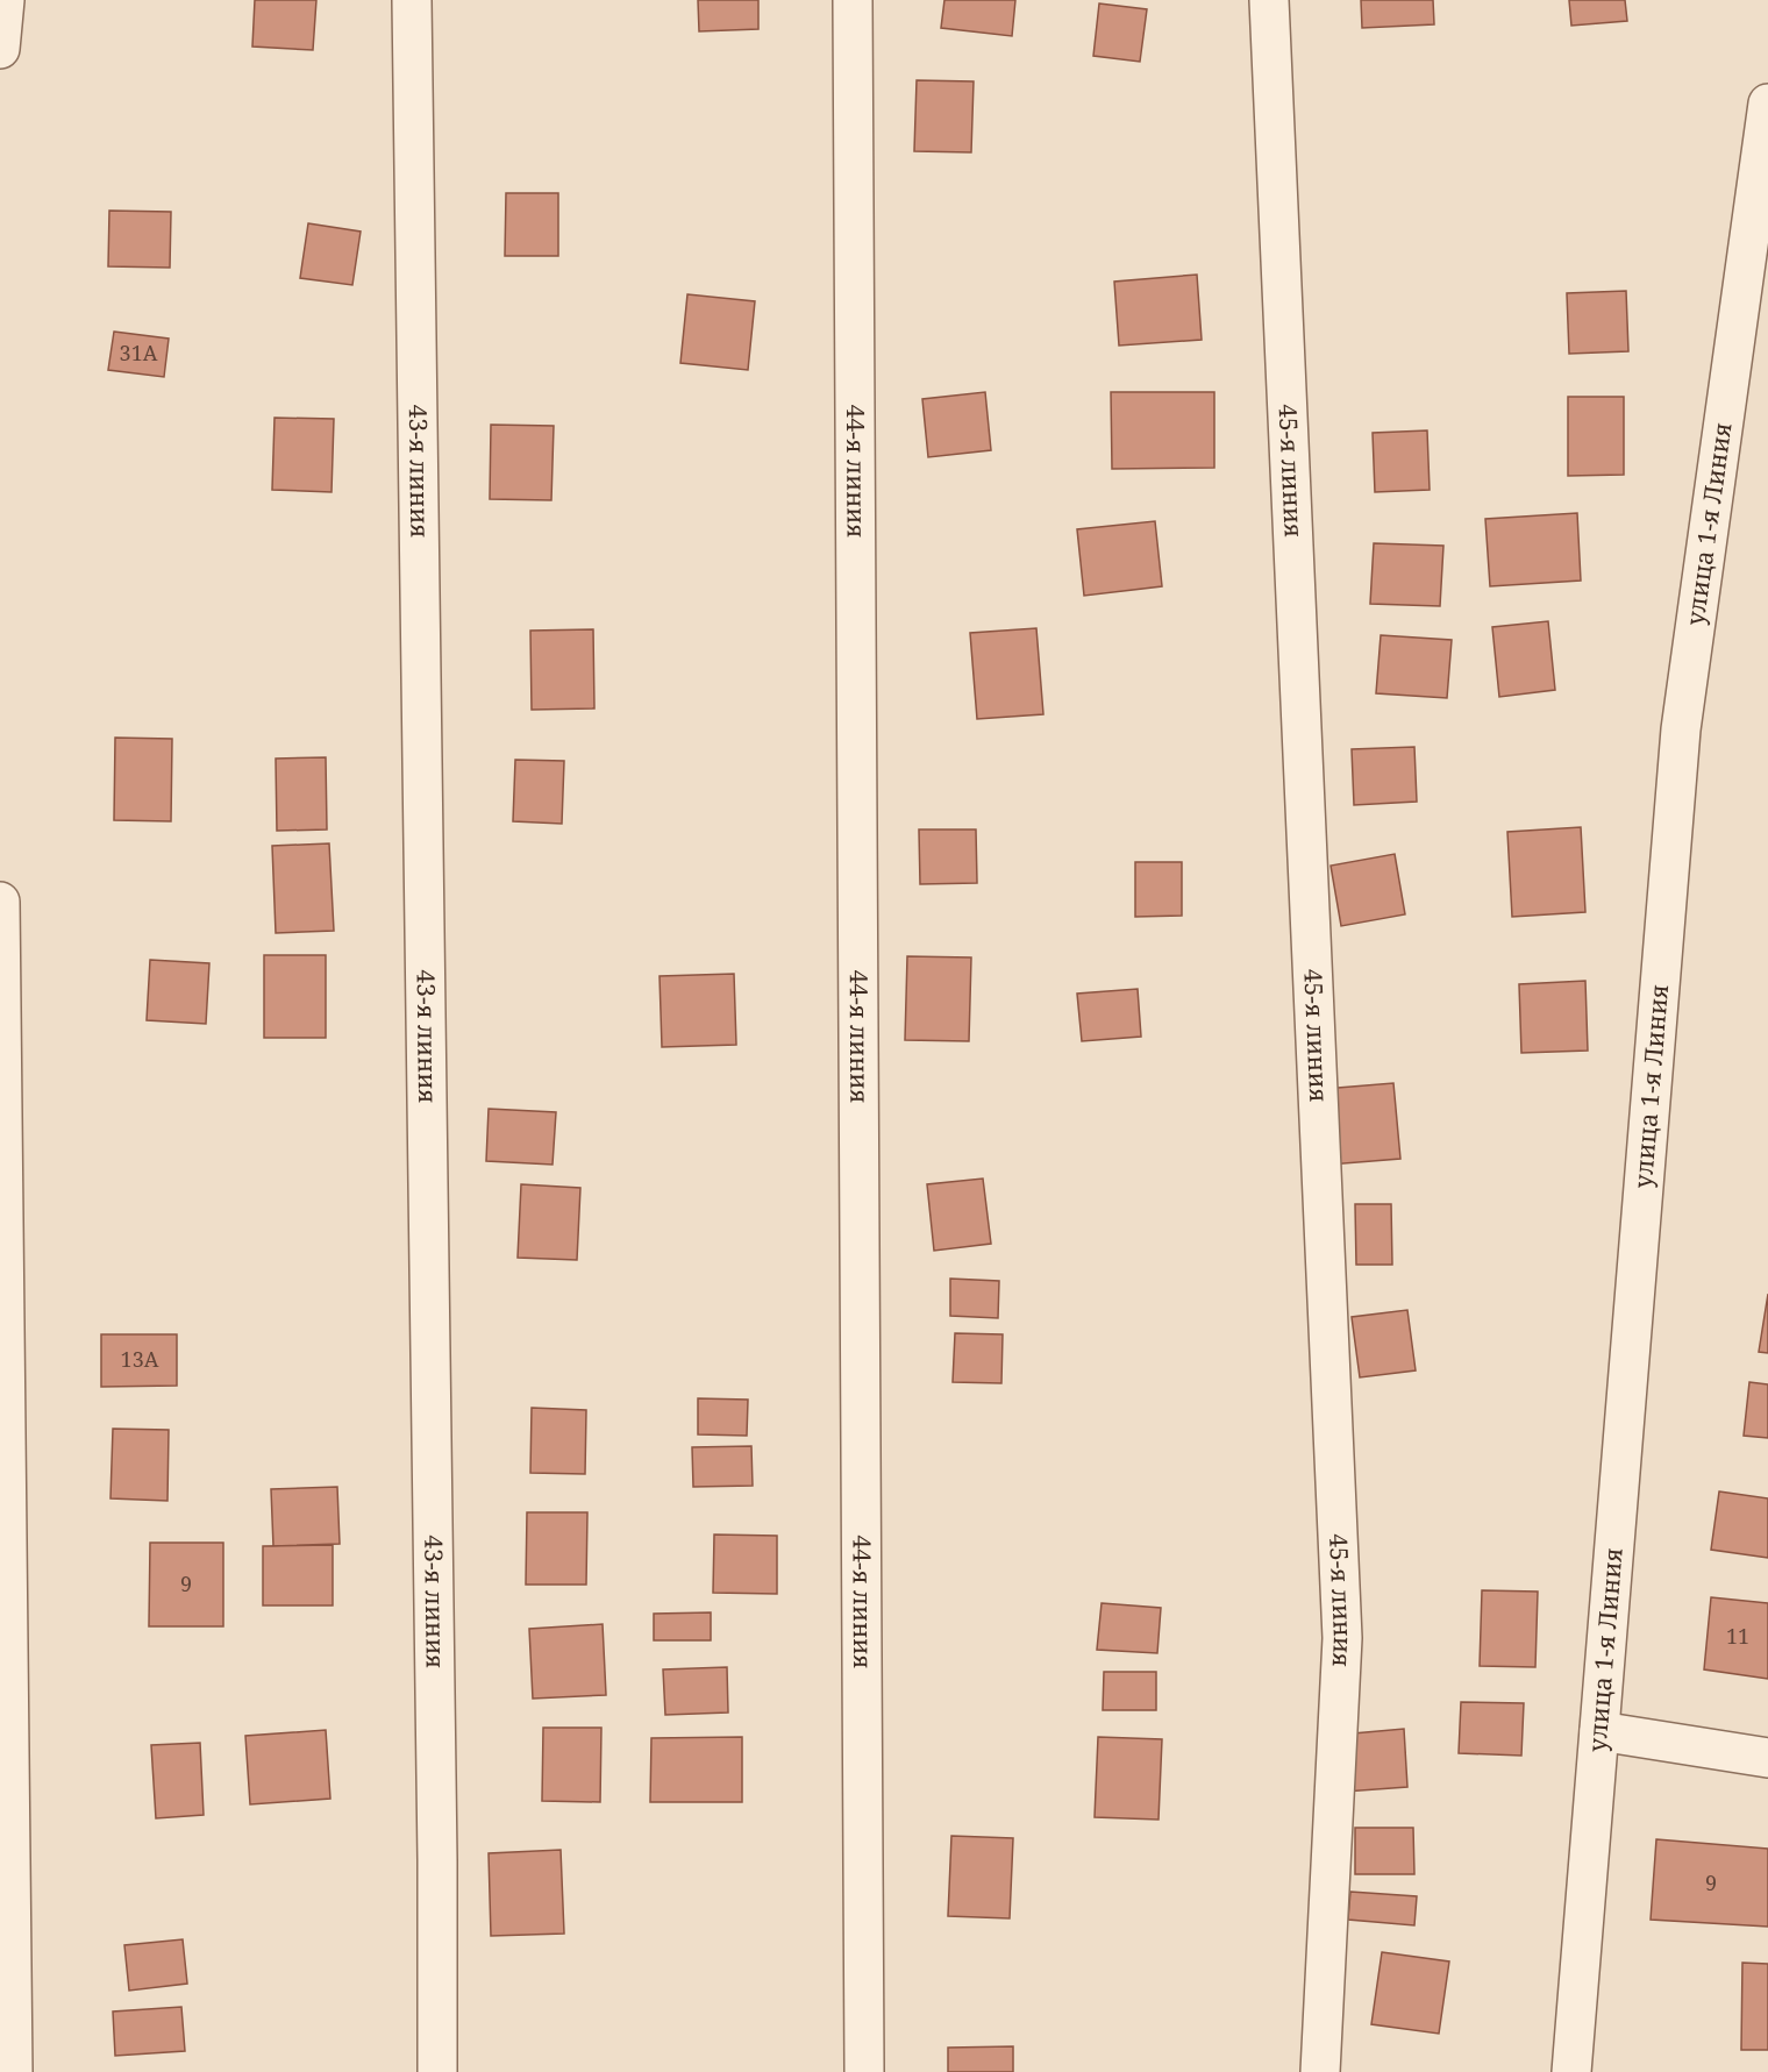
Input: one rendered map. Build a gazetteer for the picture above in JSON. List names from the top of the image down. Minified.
{"streets":{"street":["43-я линия","44-я линия","45-я линия","улица 1-я Линия"]},"house_numbers":["31А","13А","9","11","9"]}
